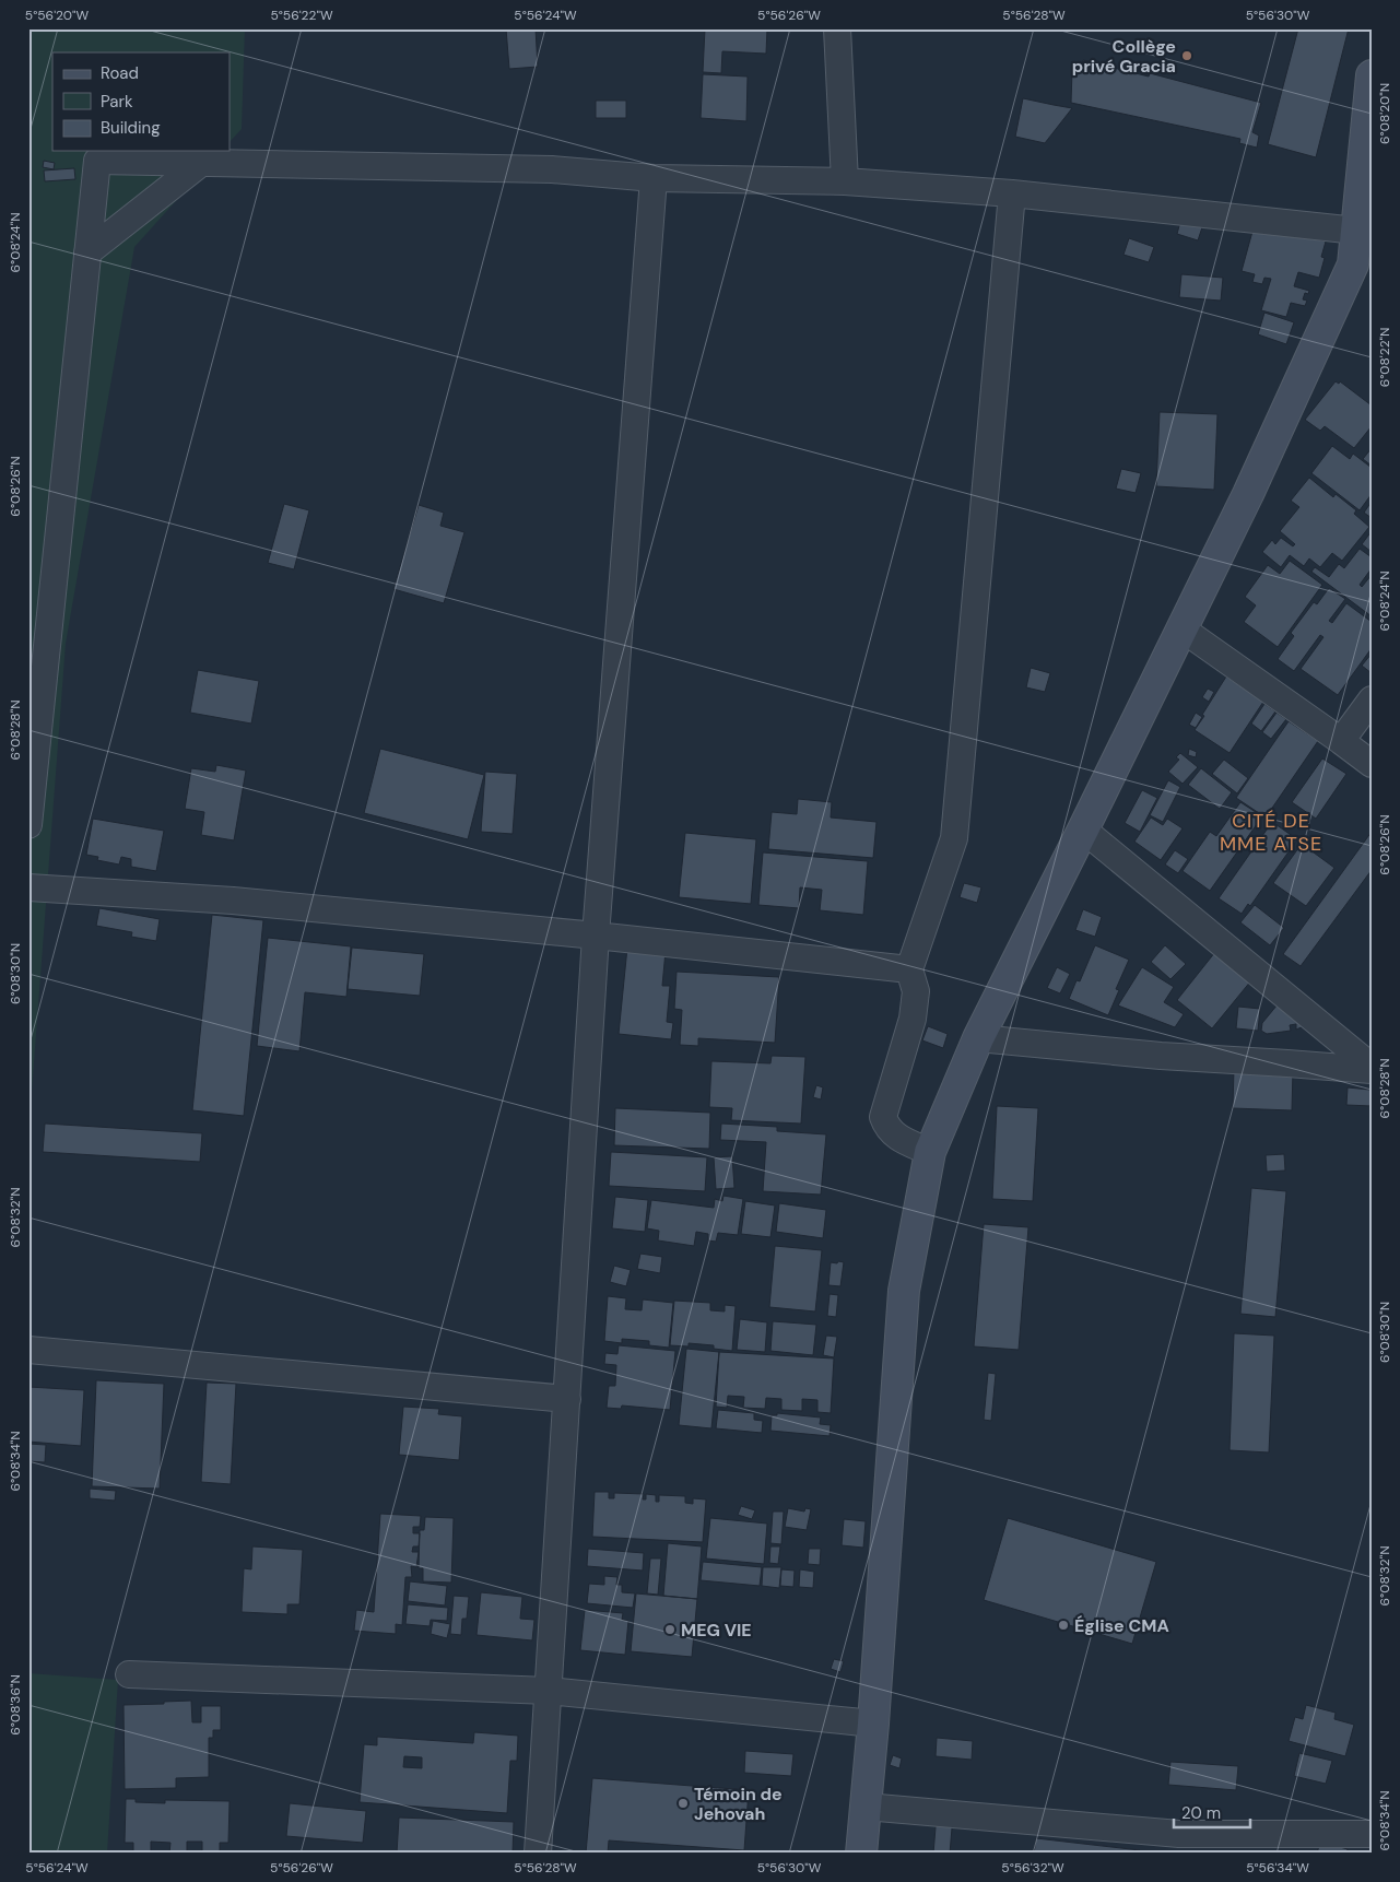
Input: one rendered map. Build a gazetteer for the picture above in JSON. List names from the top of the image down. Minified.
{"districts":["CITÉ DE MME ATSE"],"places":["Collège privé Gracia","Église CMA","MEG VIE","Témoin de Jehovah"],"legend":["Road","Park","Building"],"scale_bar":"20 m","coordinates":["5°56'20\"W","5°56'22\"W","5°56'24\"W","5°56'26\"W","5°56'28\"W","5°56'30\"W","6°08'20\"N","6°08'24\"N","6°08'22\"N","6°08'26\"N","6°08'28\"N","6°08'30\"N","6°08'32\"N","6°08'34\"N","6°08'36\"N","5°56'32\"W","5°56'34\"W"]}
